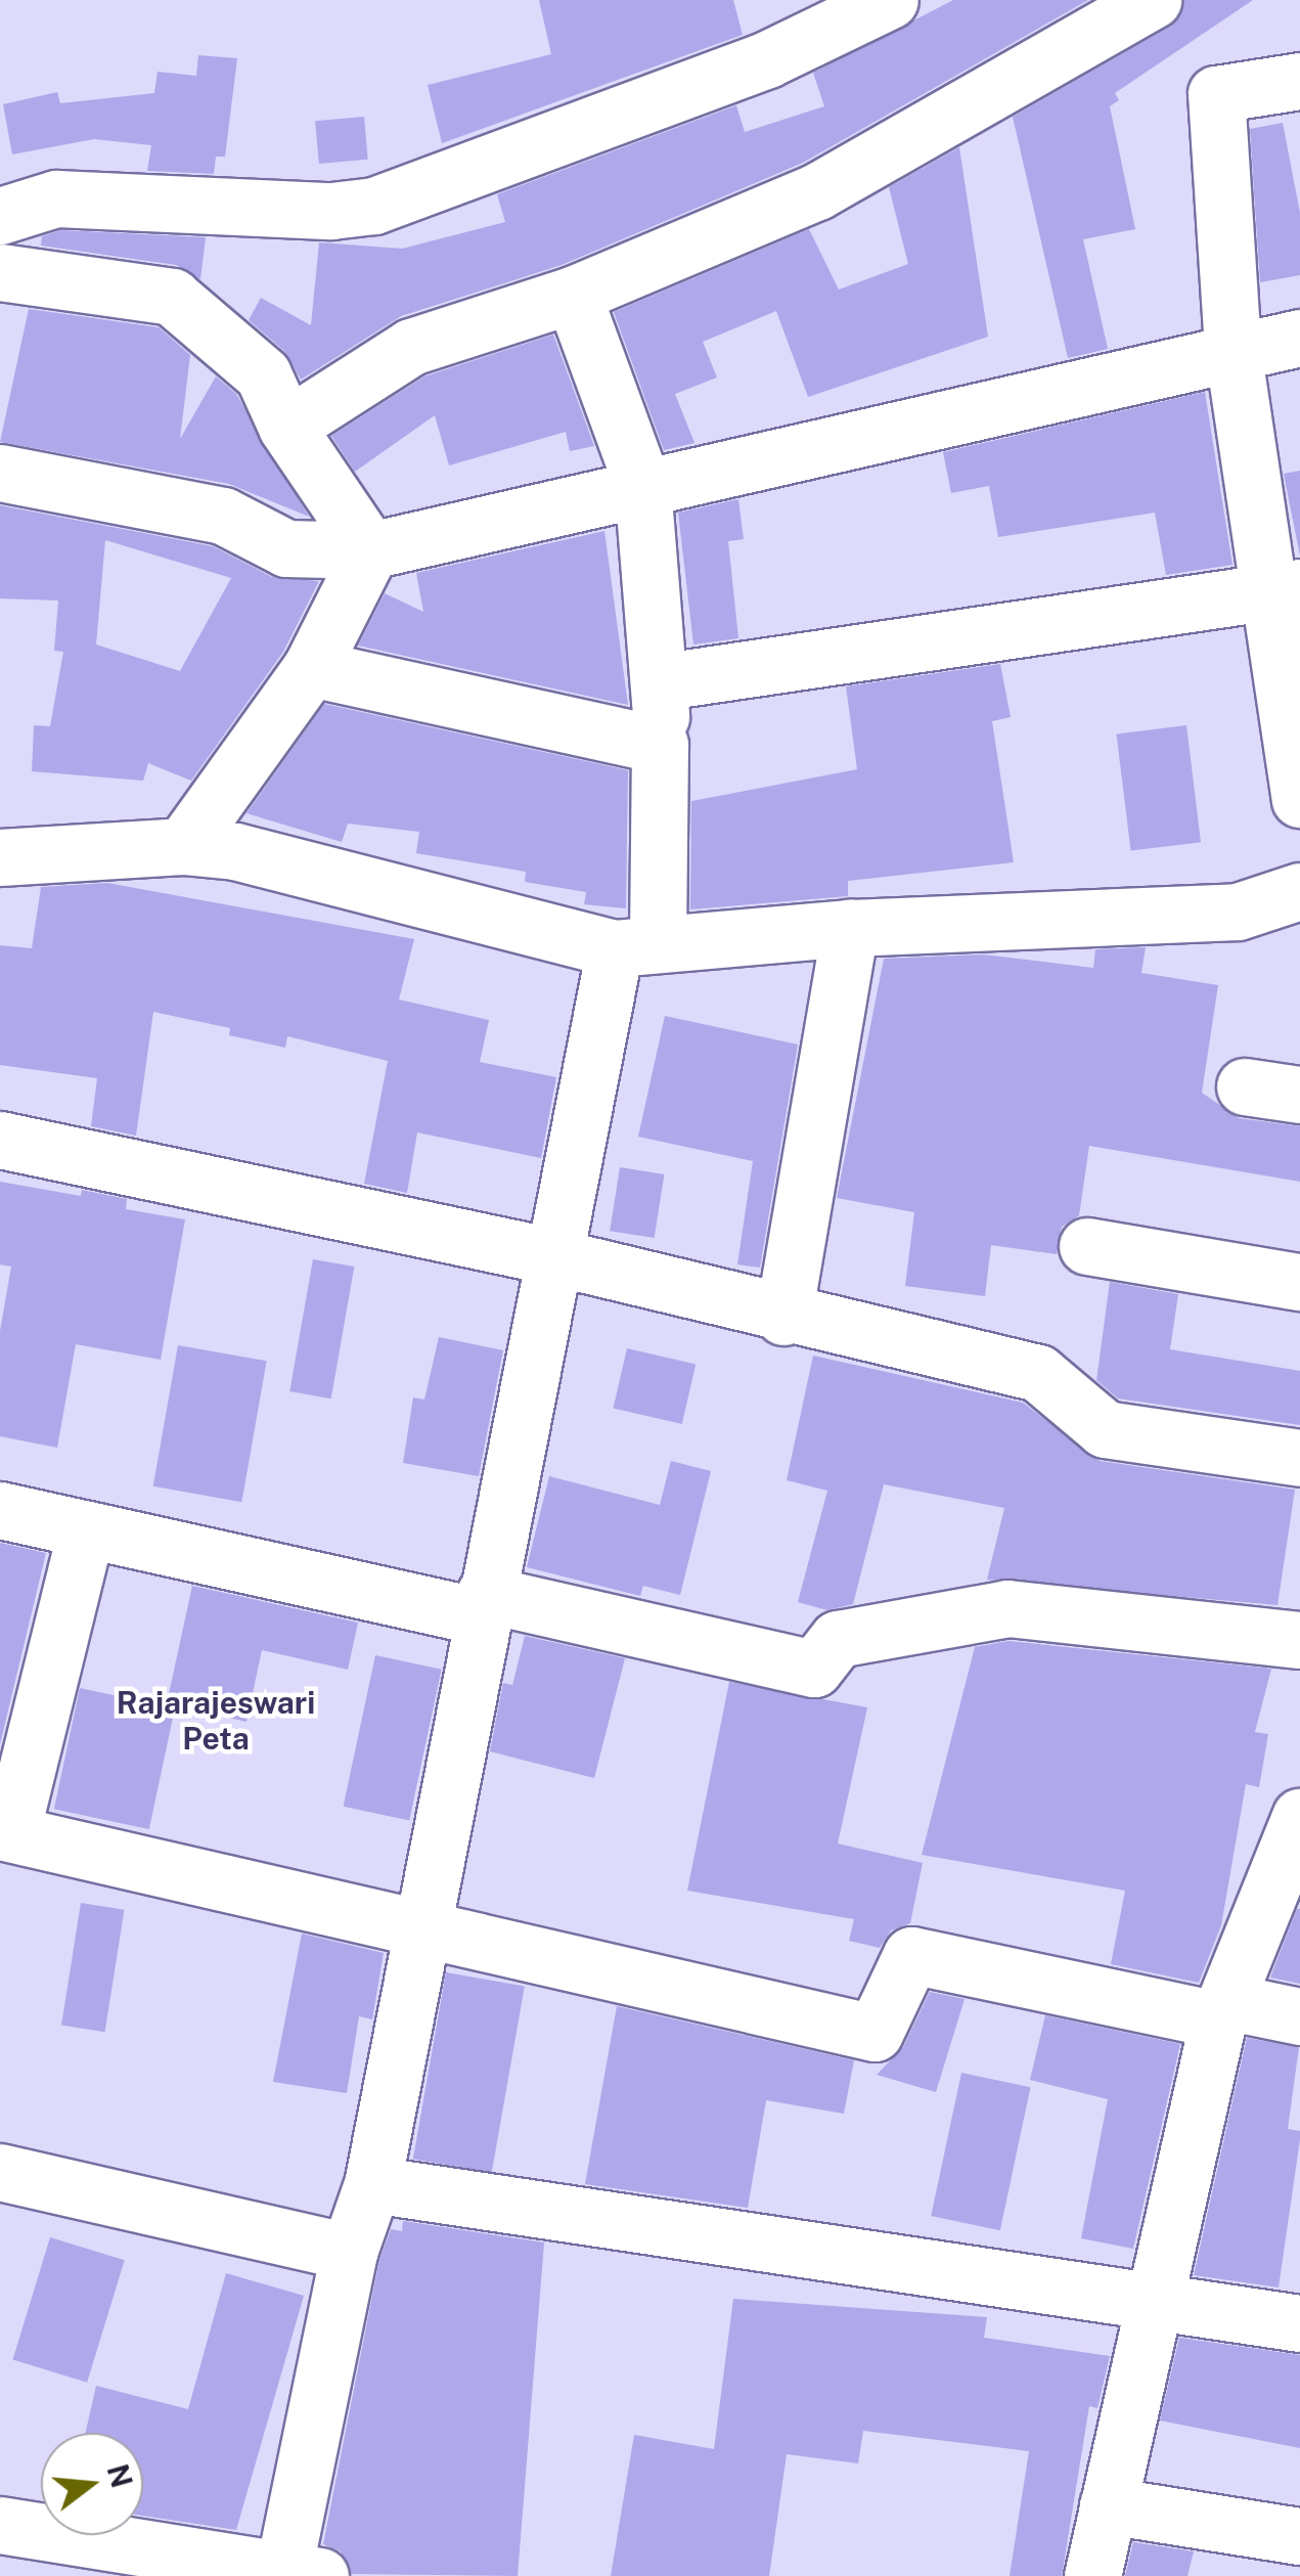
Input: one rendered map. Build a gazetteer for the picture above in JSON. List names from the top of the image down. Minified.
{"districts":["Rajarajeswari Peta"],"north":"right"}
